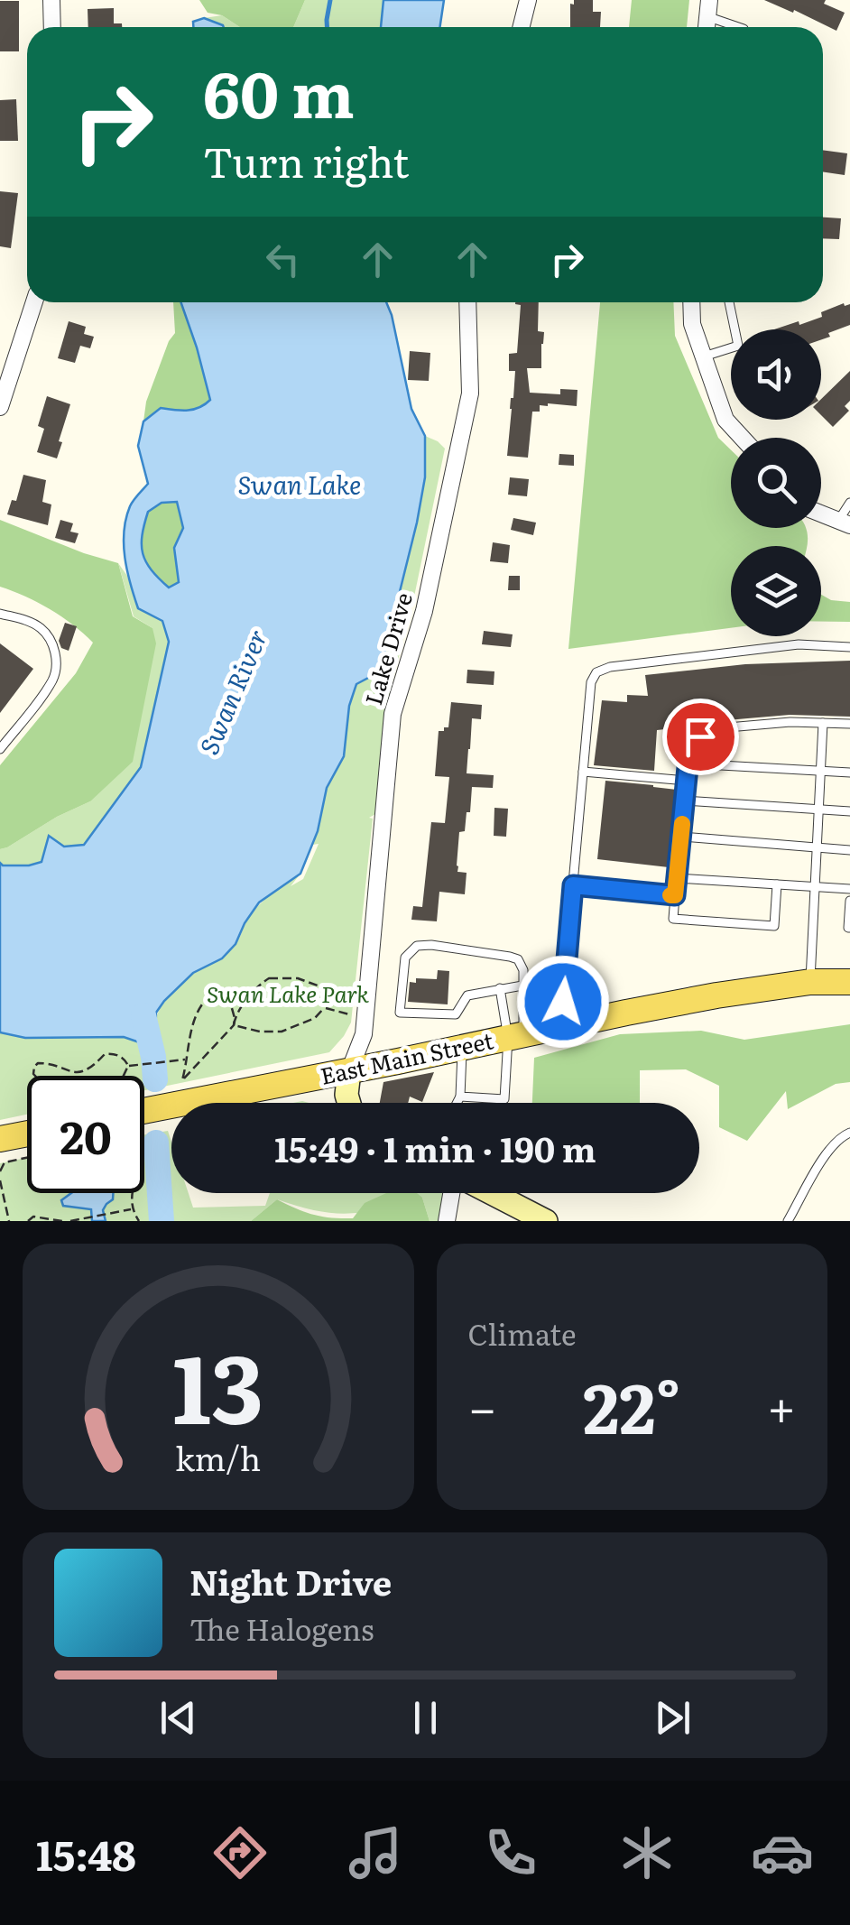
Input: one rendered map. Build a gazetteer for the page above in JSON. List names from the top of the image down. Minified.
{"streets":{"main road":["East Main Street"],"street":["Lake Drive"]},"crossings":[["Lake Drive","East Main Street"]],"water":["Swan Lake","Swan River"],"parks":["Swan Lake Park"],"page":{"turn":["60 m","Turn right"],"limit":"20","trip":"15:49 · 1 min · 190 m","tile":"Climate","heat":["−","22°","+"],"song":["Night Drive","The Halogens"],"tabs":"15:48","gauge":["13","km/h"]}}
